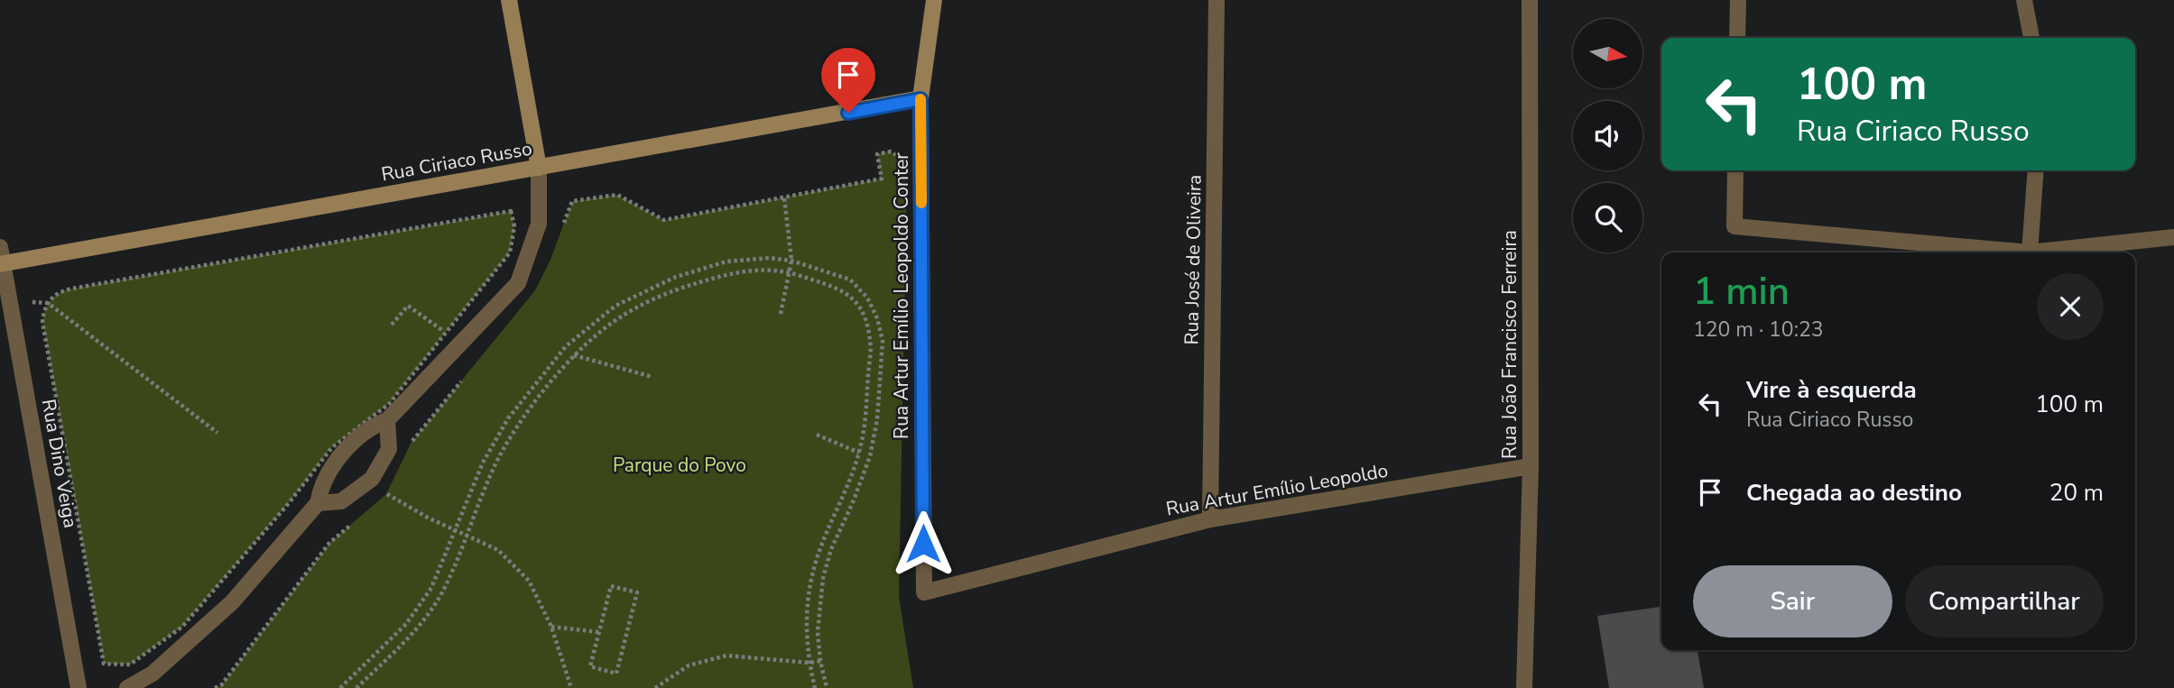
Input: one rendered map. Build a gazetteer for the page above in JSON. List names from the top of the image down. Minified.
{"streets":{"street":["Rua Ciriaco Russo","Rua José de Oliveira","Rua Artur Emílio Leopoldo Conter","Rua João Francisco Ferreira","Rua Dino Veiga","Rua Artur Emílio Leopoldo"]},"crossings":[["Rua Ciriaco Russo","Rua Artur Emílio Leopoldo Conter"],["Rua Ciriaco Russo","Rua Dino Veiga"],["Rua José de Oliveira","Rua Artur Emílio Leopoldo"],["Rua Artur Emílio Leopoldo Conter","Rua Artur Emílio Leopoldo"],["Rua João Francisco Ferreira","Rua Artur Emílio Leopoldo"]],"parks":["Parque do Povo"],"north":"right","page":{"turn":["100 m","Rua Ciriaco Russo"],"heading":["1 min","120 m · 10:23"],"list":[{"name":"Vire à esquerda","note":"Rua Ciriaco Russo","value":"100 m"},{"name":"Chegada ao destino","value":"20 m"}],"buttons":["Sair","Compartilhar"]}}
